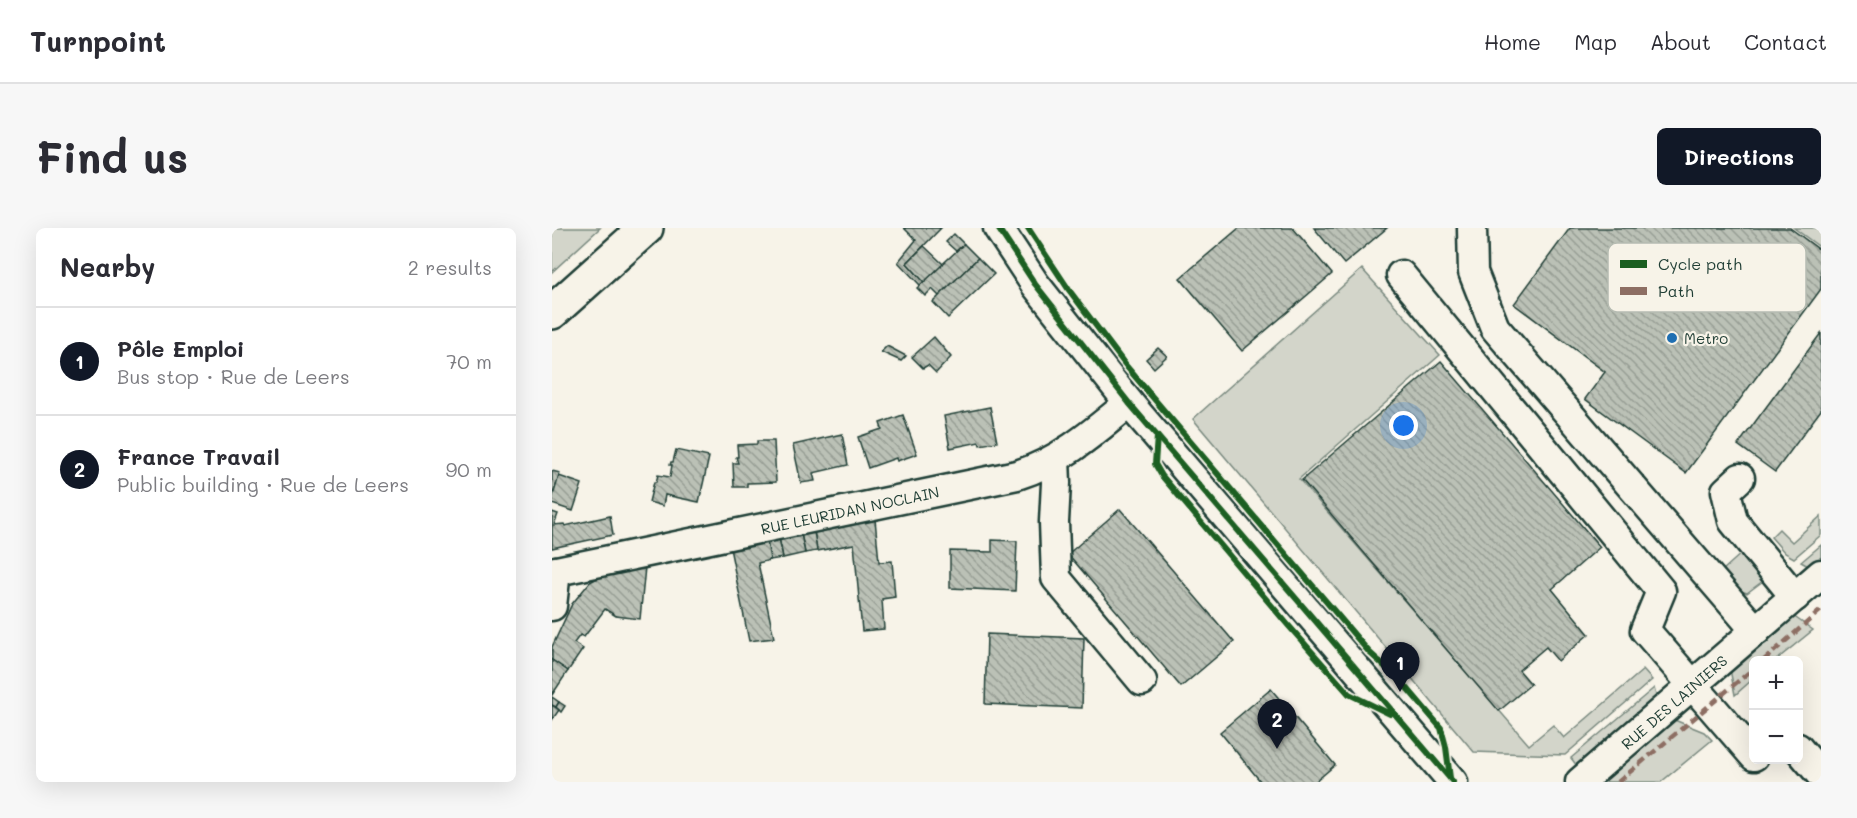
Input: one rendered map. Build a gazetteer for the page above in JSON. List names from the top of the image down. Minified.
{"streets":{"street":["RUE LEURIDAN NOCLAIN","RUE DES LAINIERS"]},"places":["Metro"],"legend":["Cycle path","Path"],"page":{"header":"Turnpoint","nav":["Home","Map","About","Contact"],"buttons":"Directions","title":"Find us","heading":["Nearby","2 results"],"list":[{"mark":"1","name":"Pôle Emploi","note":"Bus stop · Rue de Leers","value":"70 m"},{"mark":"2","name":"France Travail","note":"Public building · Rue de Leers","value":"90 m"}],"pins":["1","2"],"map_buttons":["+","−"]}}
